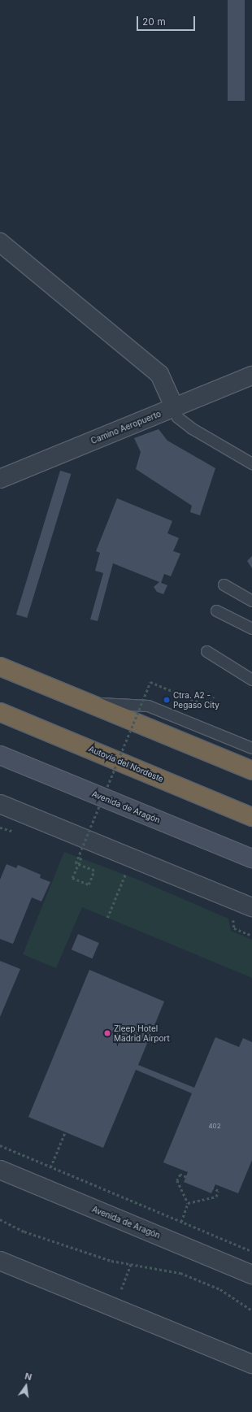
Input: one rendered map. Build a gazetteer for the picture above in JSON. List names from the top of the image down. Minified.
{"streets":{"highway":["Autovía del Nordeste"],"street":["Camino Aeropuerto","Avenida de Aragón"]},"places":["Ctra. A2 - Pegaso City","Zleep Hotel Madrid Airport"],"house_numbers":["402"],"scale_bar":"20 m","north":"top"}
